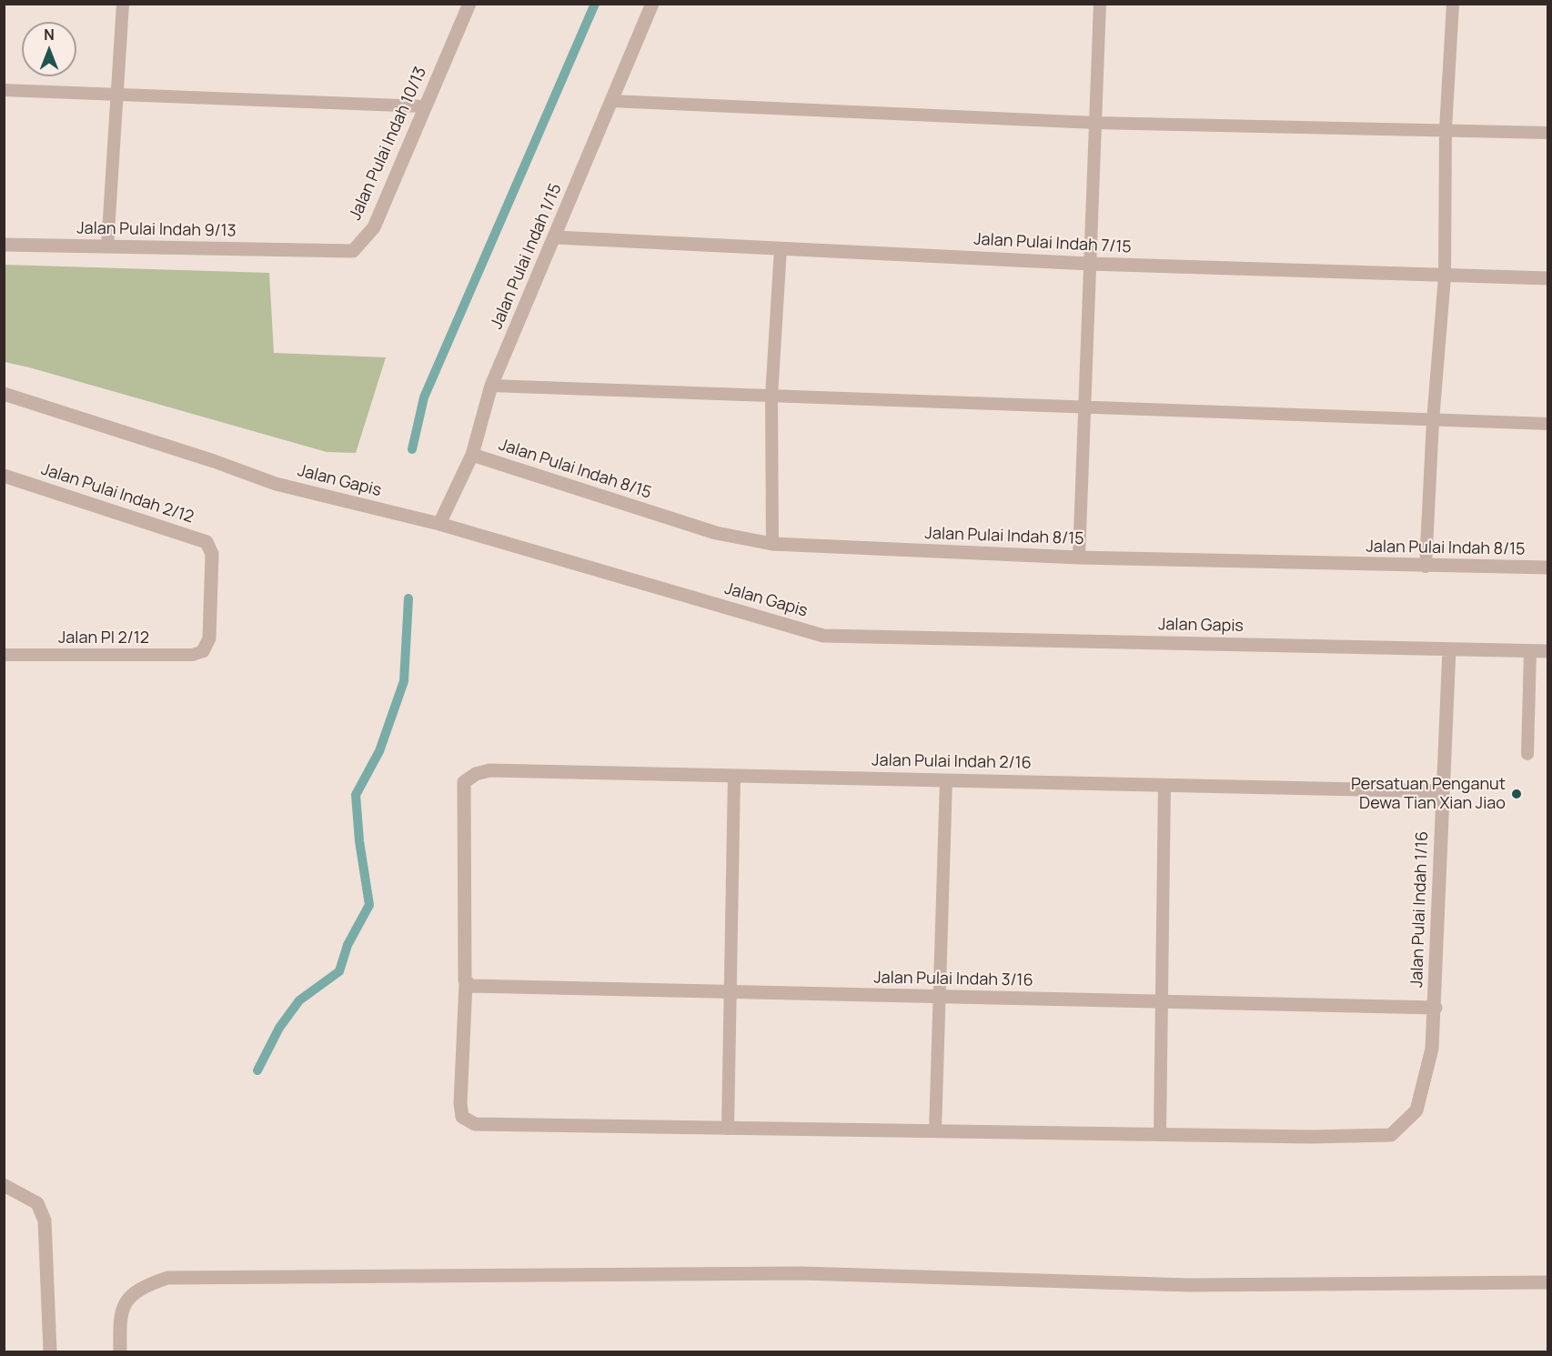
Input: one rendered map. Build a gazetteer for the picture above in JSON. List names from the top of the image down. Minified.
{"streets":{"street":["Jalan Pulai Indah 10/13","Jalan Pulai Indah 9/13","Jalan Pulai Indah 7/15","Jalan Pulai Indah 1/15","Jalan Pulai Indah 8/15","Jalan Gapis","Jalan Pulai Indah 2/12","Jalan Pulai Indah 2/16","Jalan Pulai Indah 1/16","Jalan Pulai Indah 3/16"],"lane":["Jalan PI 2/12"]},"crossings":[["Jalan Pulai Indah 10/13","Jalan Pulai Indah 9/13"],["Jalan Pulai Indah 7/15","Jalan Pulai Indah 1/15"],["Jalan Pulai Indah 1/15","Jalan Pulai Indah 8/15"],["Jalan Pulai Indah 1/15","Jalan Gapis"],["Jalan Gapis","Jalan Pulai Indah 1/16"],["Jalan Pulai Indah 2/12","Jalan PI 2/12"],["Jalan Pulai Indah 2/16","Jalan Pulai Indah 1/16"],["Jalan Pulai Indah 2/16","Jalan Pulai Indah 3/16"],["Jalan Pulai Indah 1/16","Jalan Pulai Indah 3/16"]],"places":["Persatuan Penganut Dewa Tian Xian Jiao"],"north":"top"}
